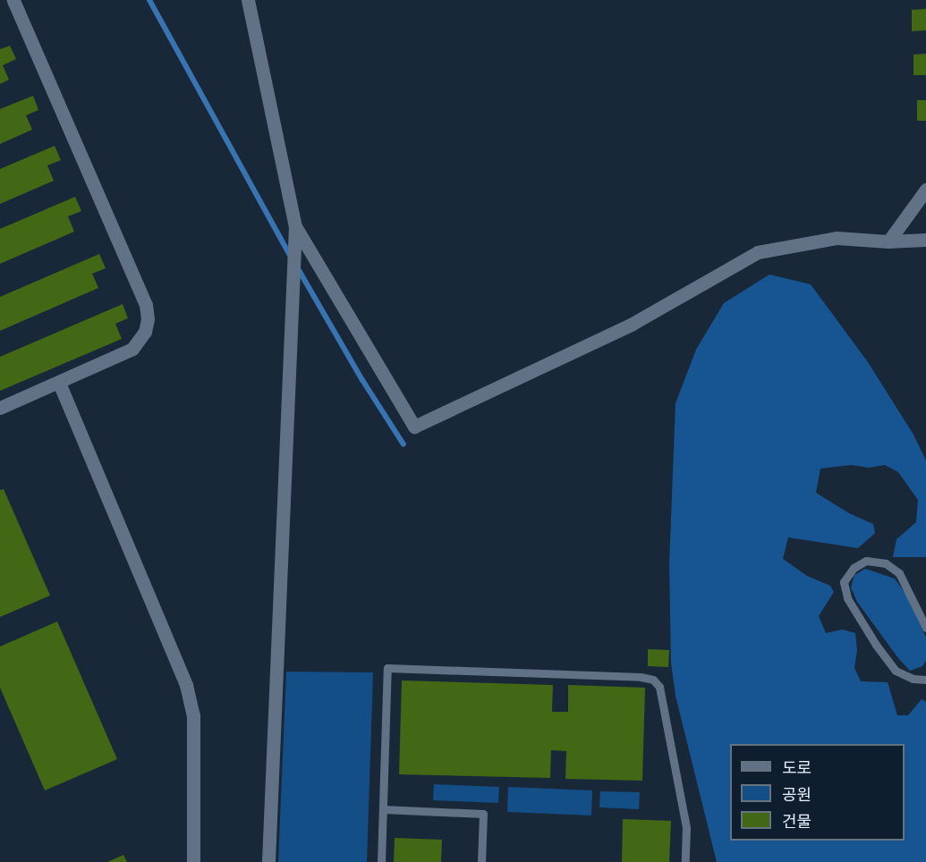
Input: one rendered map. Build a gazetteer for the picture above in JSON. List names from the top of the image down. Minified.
{"legend":["도로","공원","건물"]}
